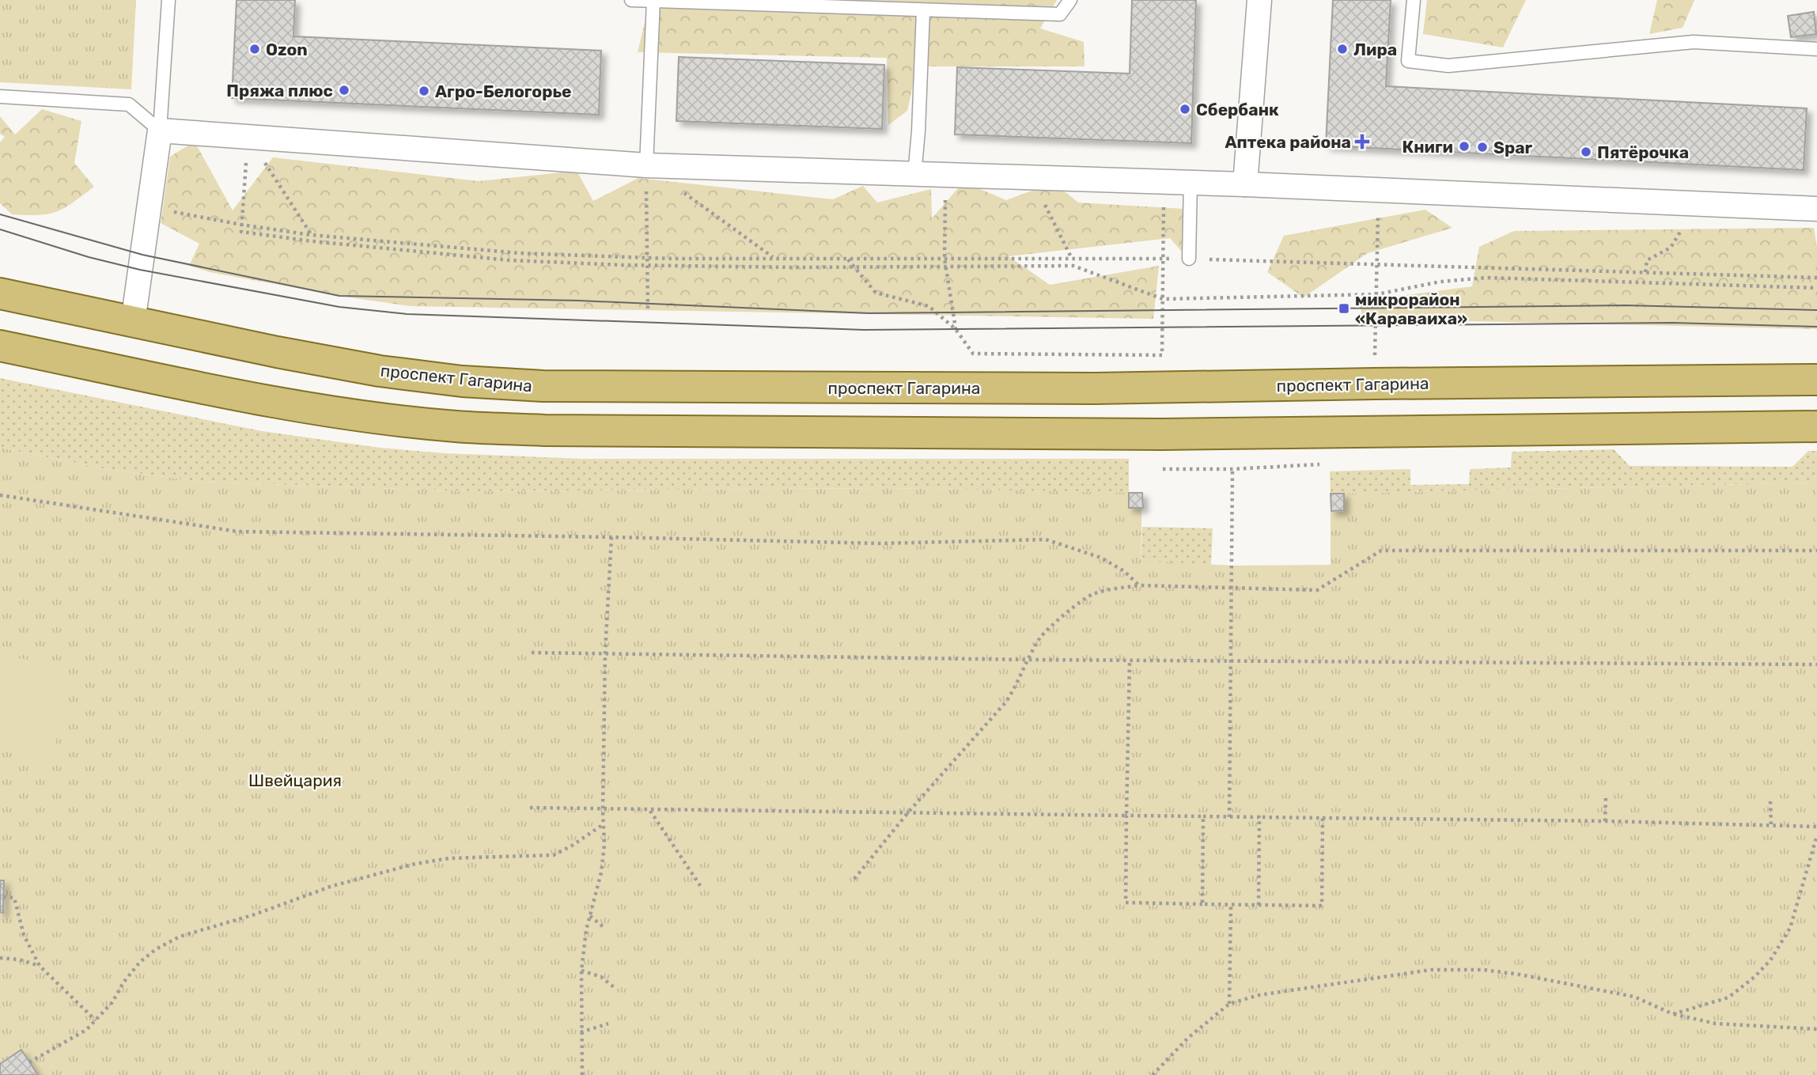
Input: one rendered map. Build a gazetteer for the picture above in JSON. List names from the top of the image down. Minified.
{"streets":{"main road":["проспект Гагарина"]},"parks":["Швейцария"],"places":{"other":["Ozon","Лира","Пряжа плюс","Агро-Белогорье","Сбербанк","Книги","Spar","Пятёрочка"],"health":["Аптека района"],"transit":["микрорайон «Караваиха»"]}}
